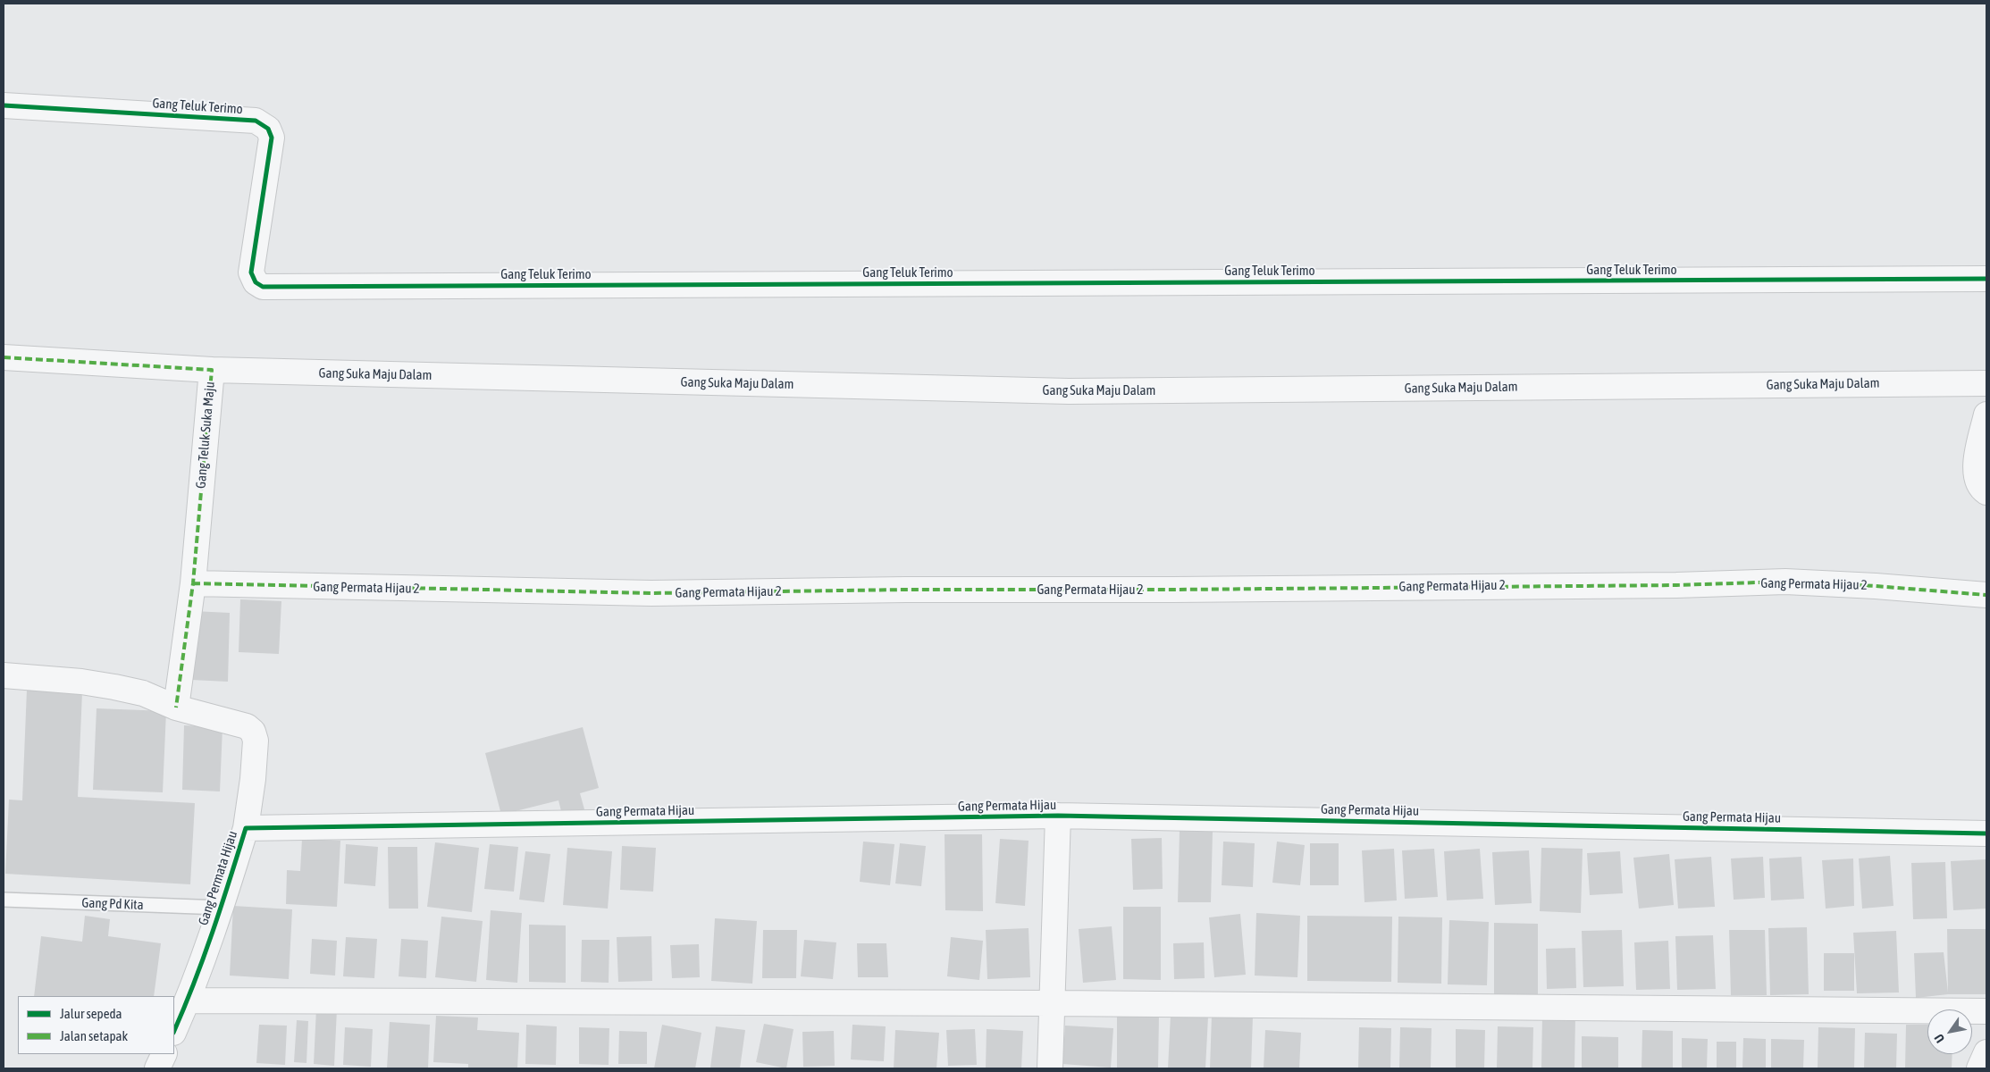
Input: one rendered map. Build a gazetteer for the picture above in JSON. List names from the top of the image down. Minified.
{"streets":{"street":["Gang Teluk Terimo","Gang Suka Maju Dalam","Gang Teluk Suka Maju","Gang Permata Hijau 2","Gang Permata Hijau"],"lane":["Gang Pd Kita"]},"crossings":[["Gang Suka Maju Dalam","Gang Teluk Suka Maju"],["Gang Teluk Suka Maju","Gang Permata Hijau 2"],["Gang Teluk Suka Maju","Gang Permata Hijau"],["Gang Permata Hijau","Gang Pd Kita"]],"legend":["Jalur sepeda","Jalan setapak"],"north":"bottom left"}
